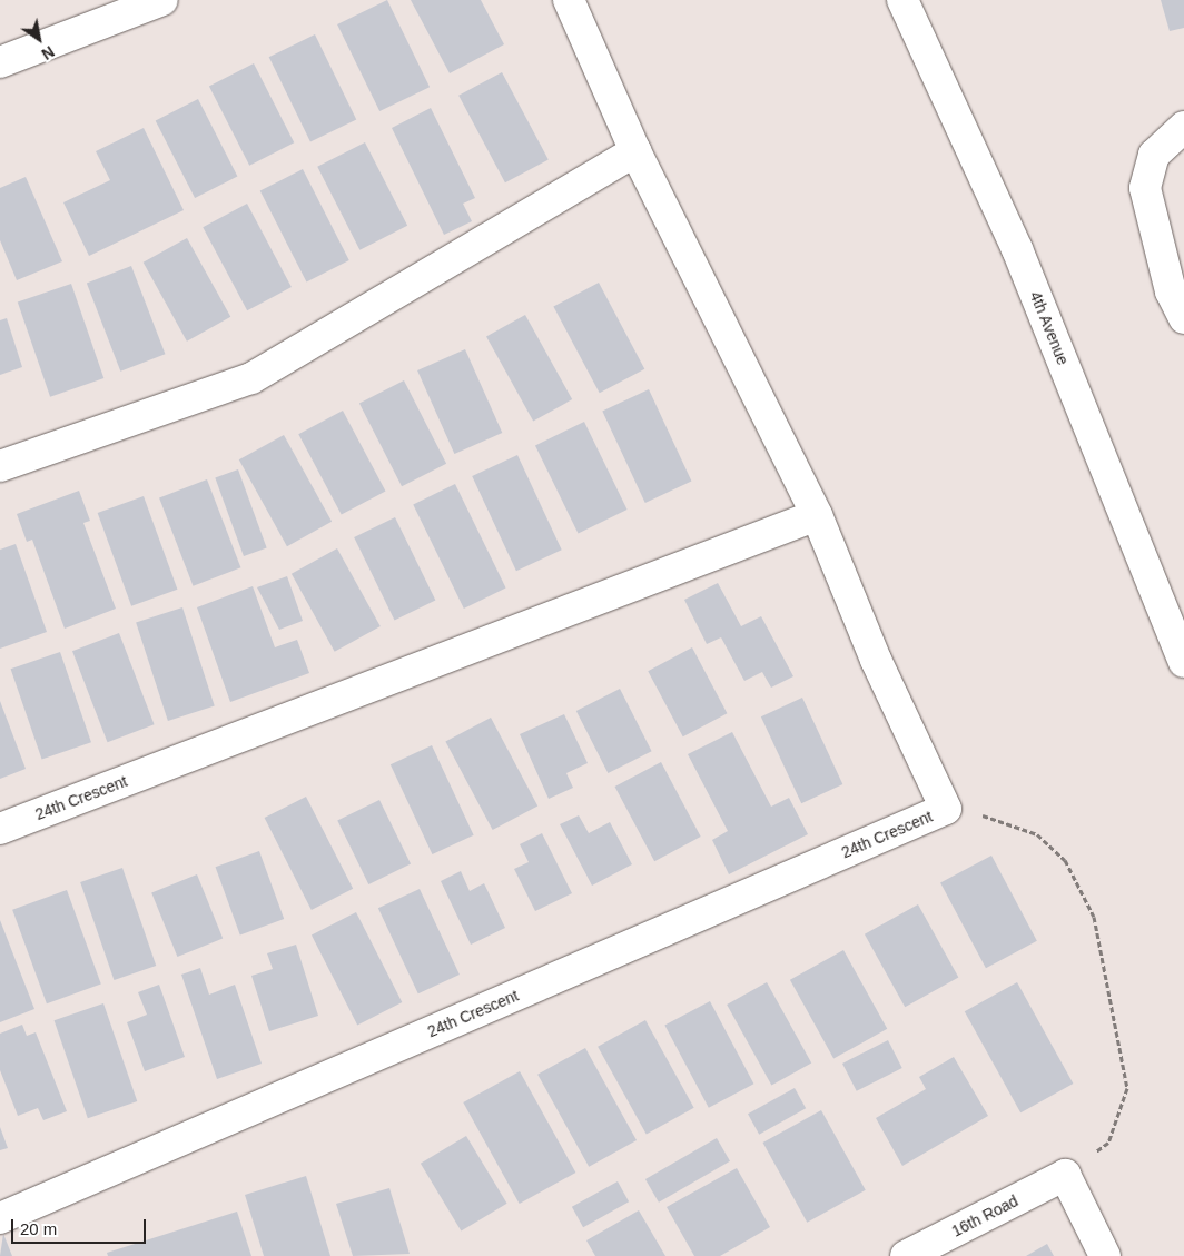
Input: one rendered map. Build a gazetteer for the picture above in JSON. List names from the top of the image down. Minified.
{"streets":{"street":["4th Avenue","24th Crescent","16th Road"]},"scale_bar":"20 m","north":"bottom right"}
